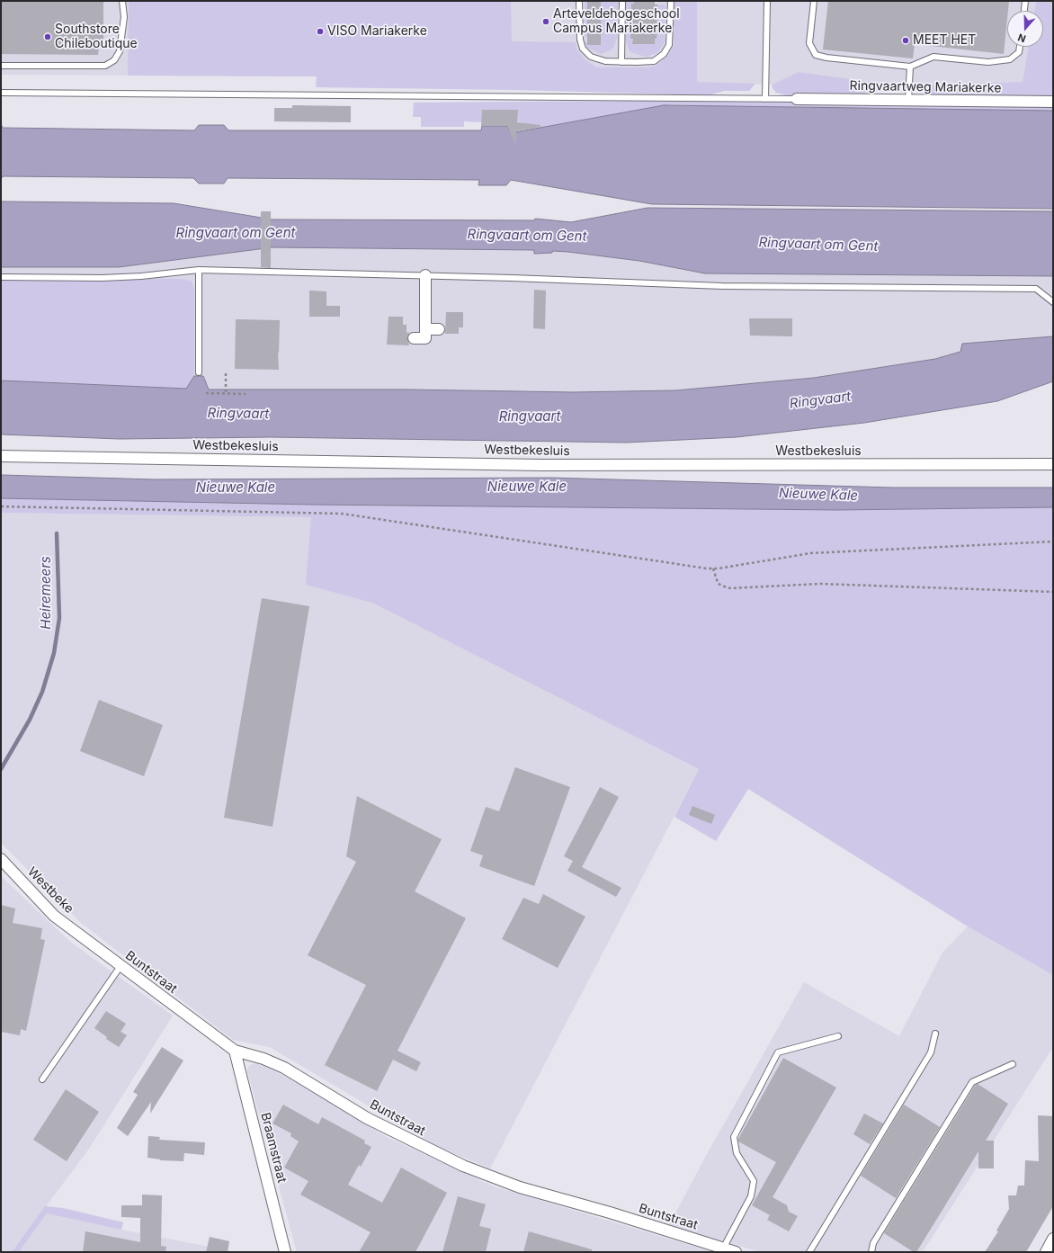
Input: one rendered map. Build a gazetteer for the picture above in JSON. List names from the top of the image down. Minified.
{"streets":{"street":["Ringvaartweg Mariakerke","Westbekesluis","Westbeke","Buntstraat","Braamstraat"]},"crossings":[["Westbeke","Buntstraat"],["Buntstraat","Braamstraat"]],"water":["Ringvaart om Gent","Ringvaart","Nieuwe Kale","Heiremeers"],"places":["Arteveldehogeschool Campus Mariakerke","VISO Mariakerke","Southstore Chileboutique","MEET HET"],"north":"bottom"}
